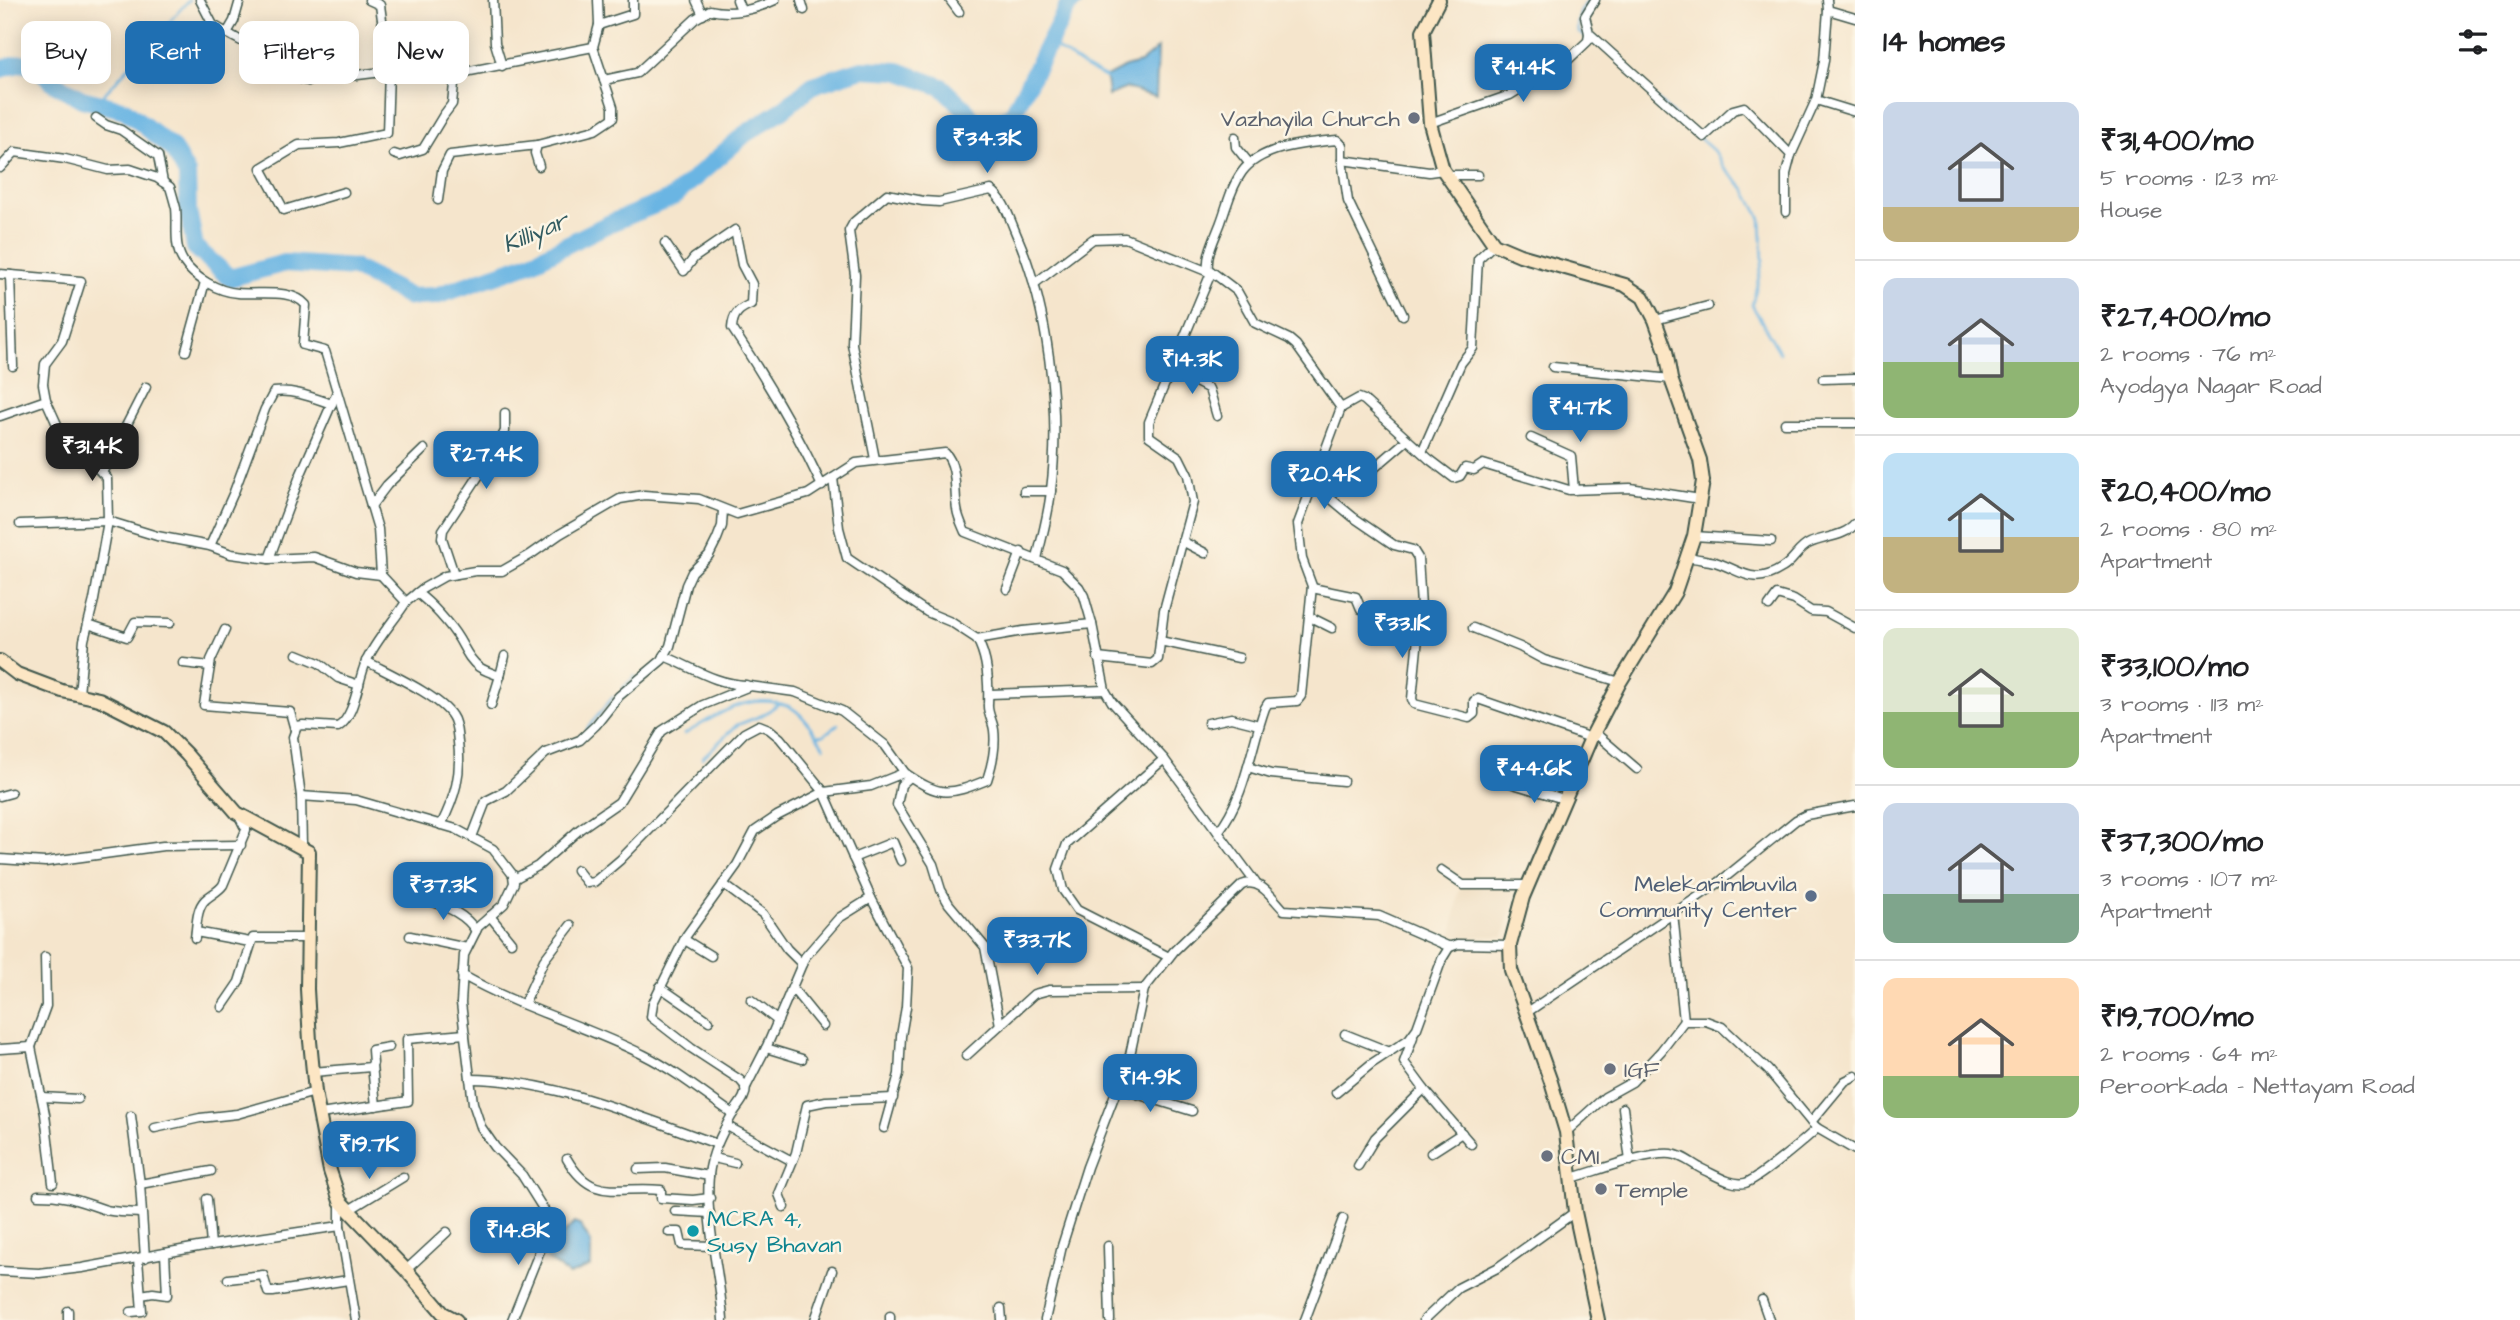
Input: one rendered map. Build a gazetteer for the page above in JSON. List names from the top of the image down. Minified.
{"water":["Killiyar"],"places":["Vazhayila Church","Melekarimbuvila Community Center","IGF","CMI","Temple","MCRA 4, Susy Bhavan"],"page":{"heading":"14 homes","chip":["Buy","Rent","Filters","New"],"price":["₹41.4K","₹34.3K","₹14.3K","₹41.7K","₹31.4K","₹27.4K","₹20.4K","₹33.1K","₹44.6K","₹37.3K","₹33.7K","₹14.9K","₹19.7K","₹14.8K"],"list":[{"name":"₹31,400/mo","note":"5 rooms · 123 m² · House"},{"name":"₹27,400/mo","note":"2 rooms · 76 m² · Ayodgya Nagar Road"},{"name":"₹20,400/mo","note":"2 rooms · 80 m² · Apartment"},{"name":"₹33,100/mo","note":"3 rooms · 113 m² · Apartment"},{"name":"₹37,300/mo","note":"3 rooms · 107 m² · Apartment"},{"name":"₹19,700/mo","note":"2 rooms · 64 m² · Peroorkada - Nettayam Road"}]}}
